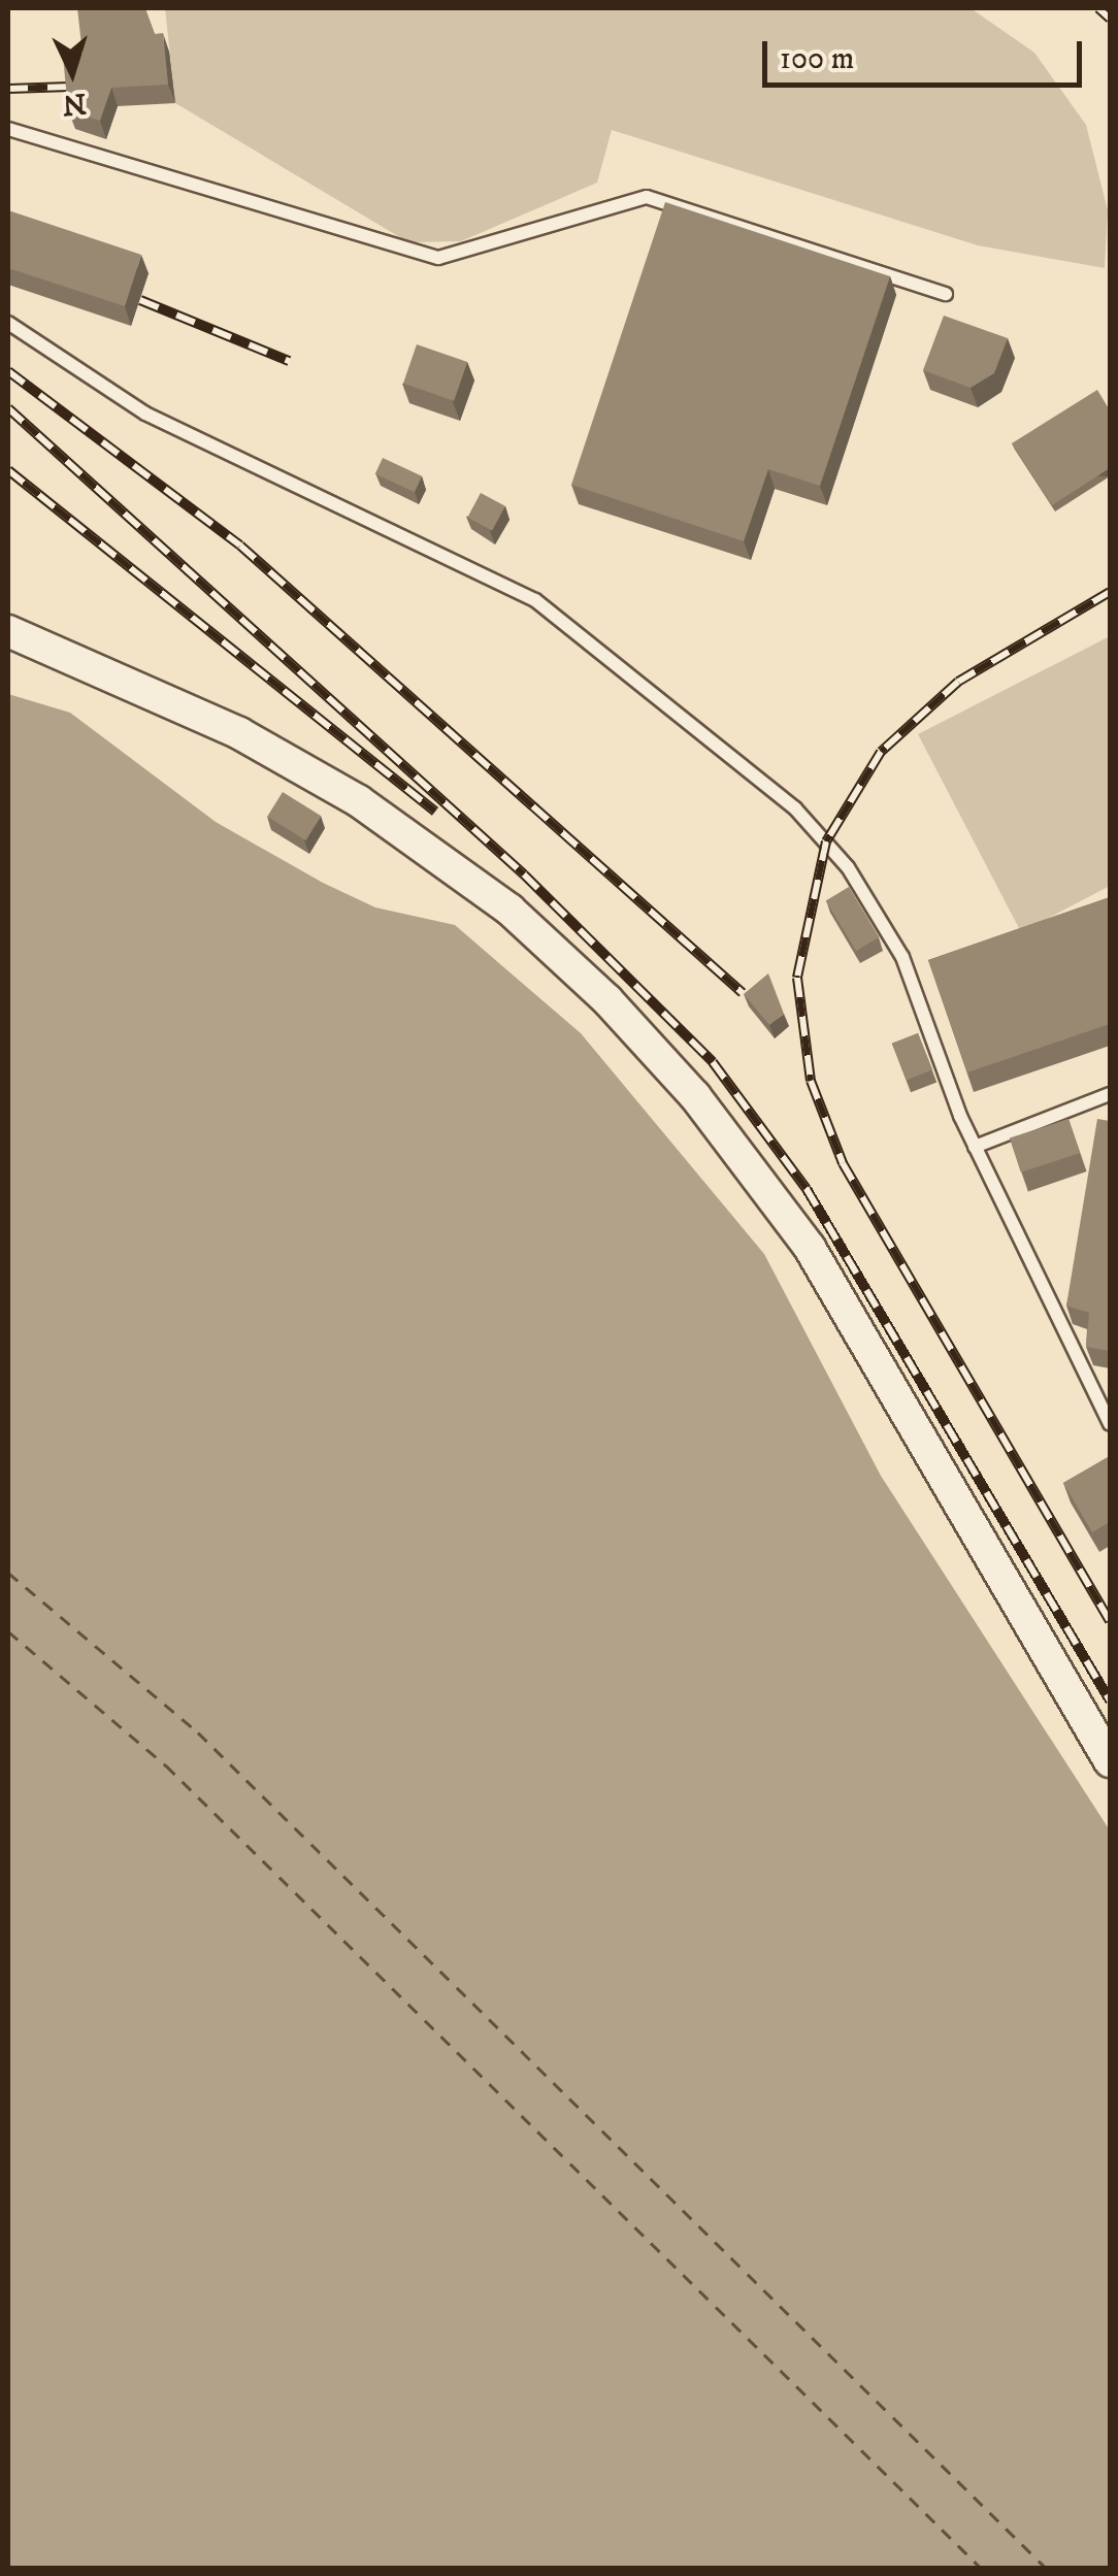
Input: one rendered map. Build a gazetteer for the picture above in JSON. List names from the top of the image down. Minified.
{"scale_bar":"100 m","north":"bottom"}
